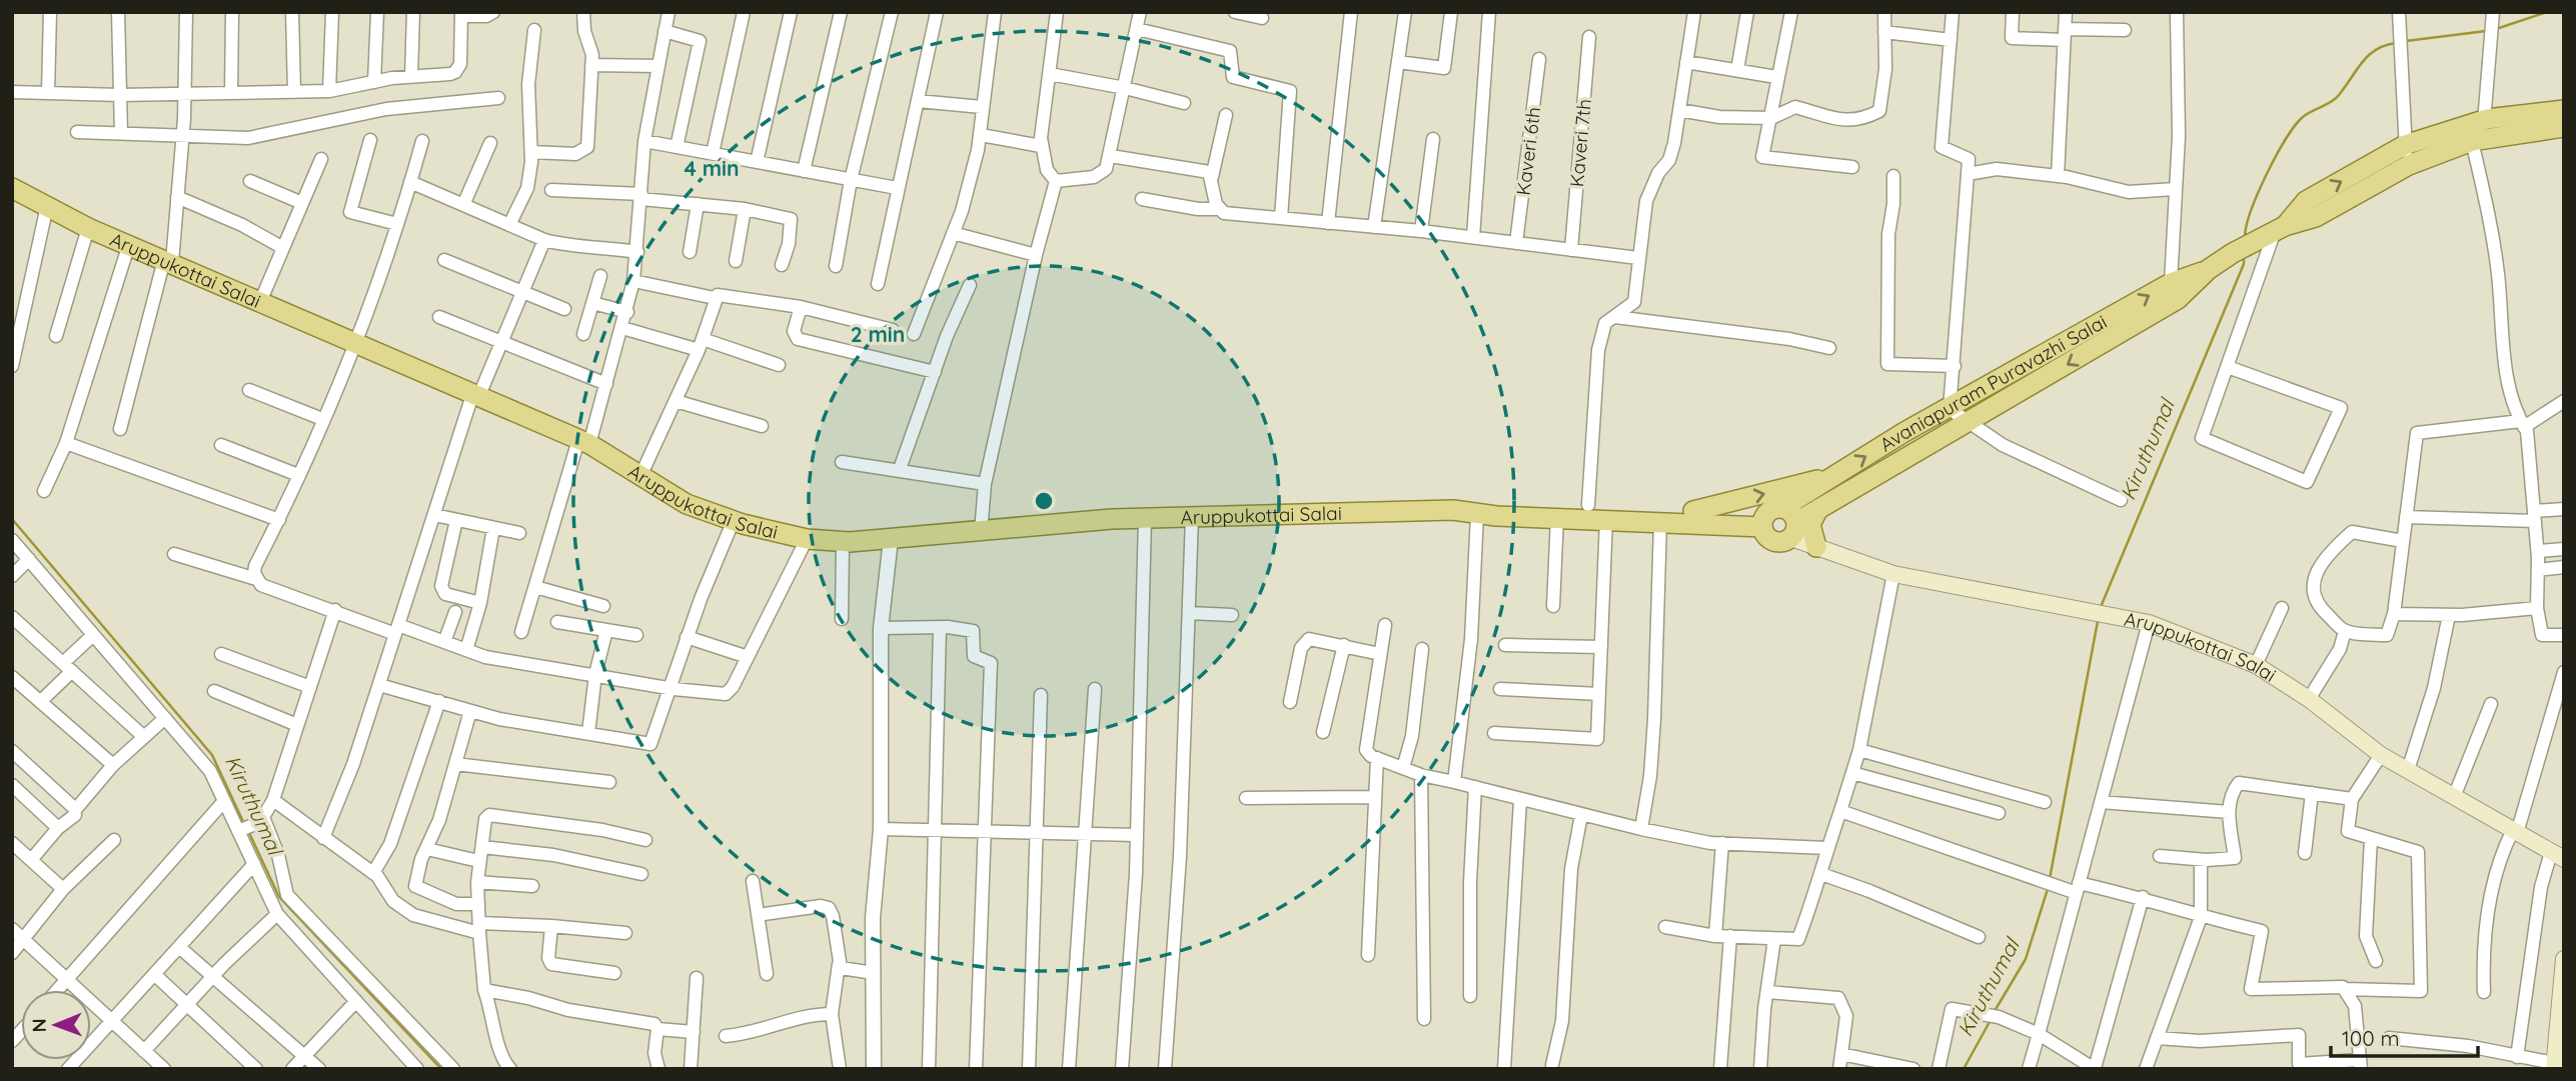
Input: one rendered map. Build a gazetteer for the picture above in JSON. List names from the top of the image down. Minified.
{"streets":{"main road":["Aruppukottai Salai","Avaniapuram Puravazhi Salai"],"street":["Kaveri 7th","Kaveri 6th"]},"crossings":[["Aruppukottai Salai","Avaniapuram Puravazhi Salai"]],"water":["Kiruthumal"],"scale_bar":"100 m","north":"left","rings":["4 min","2 min"]}
